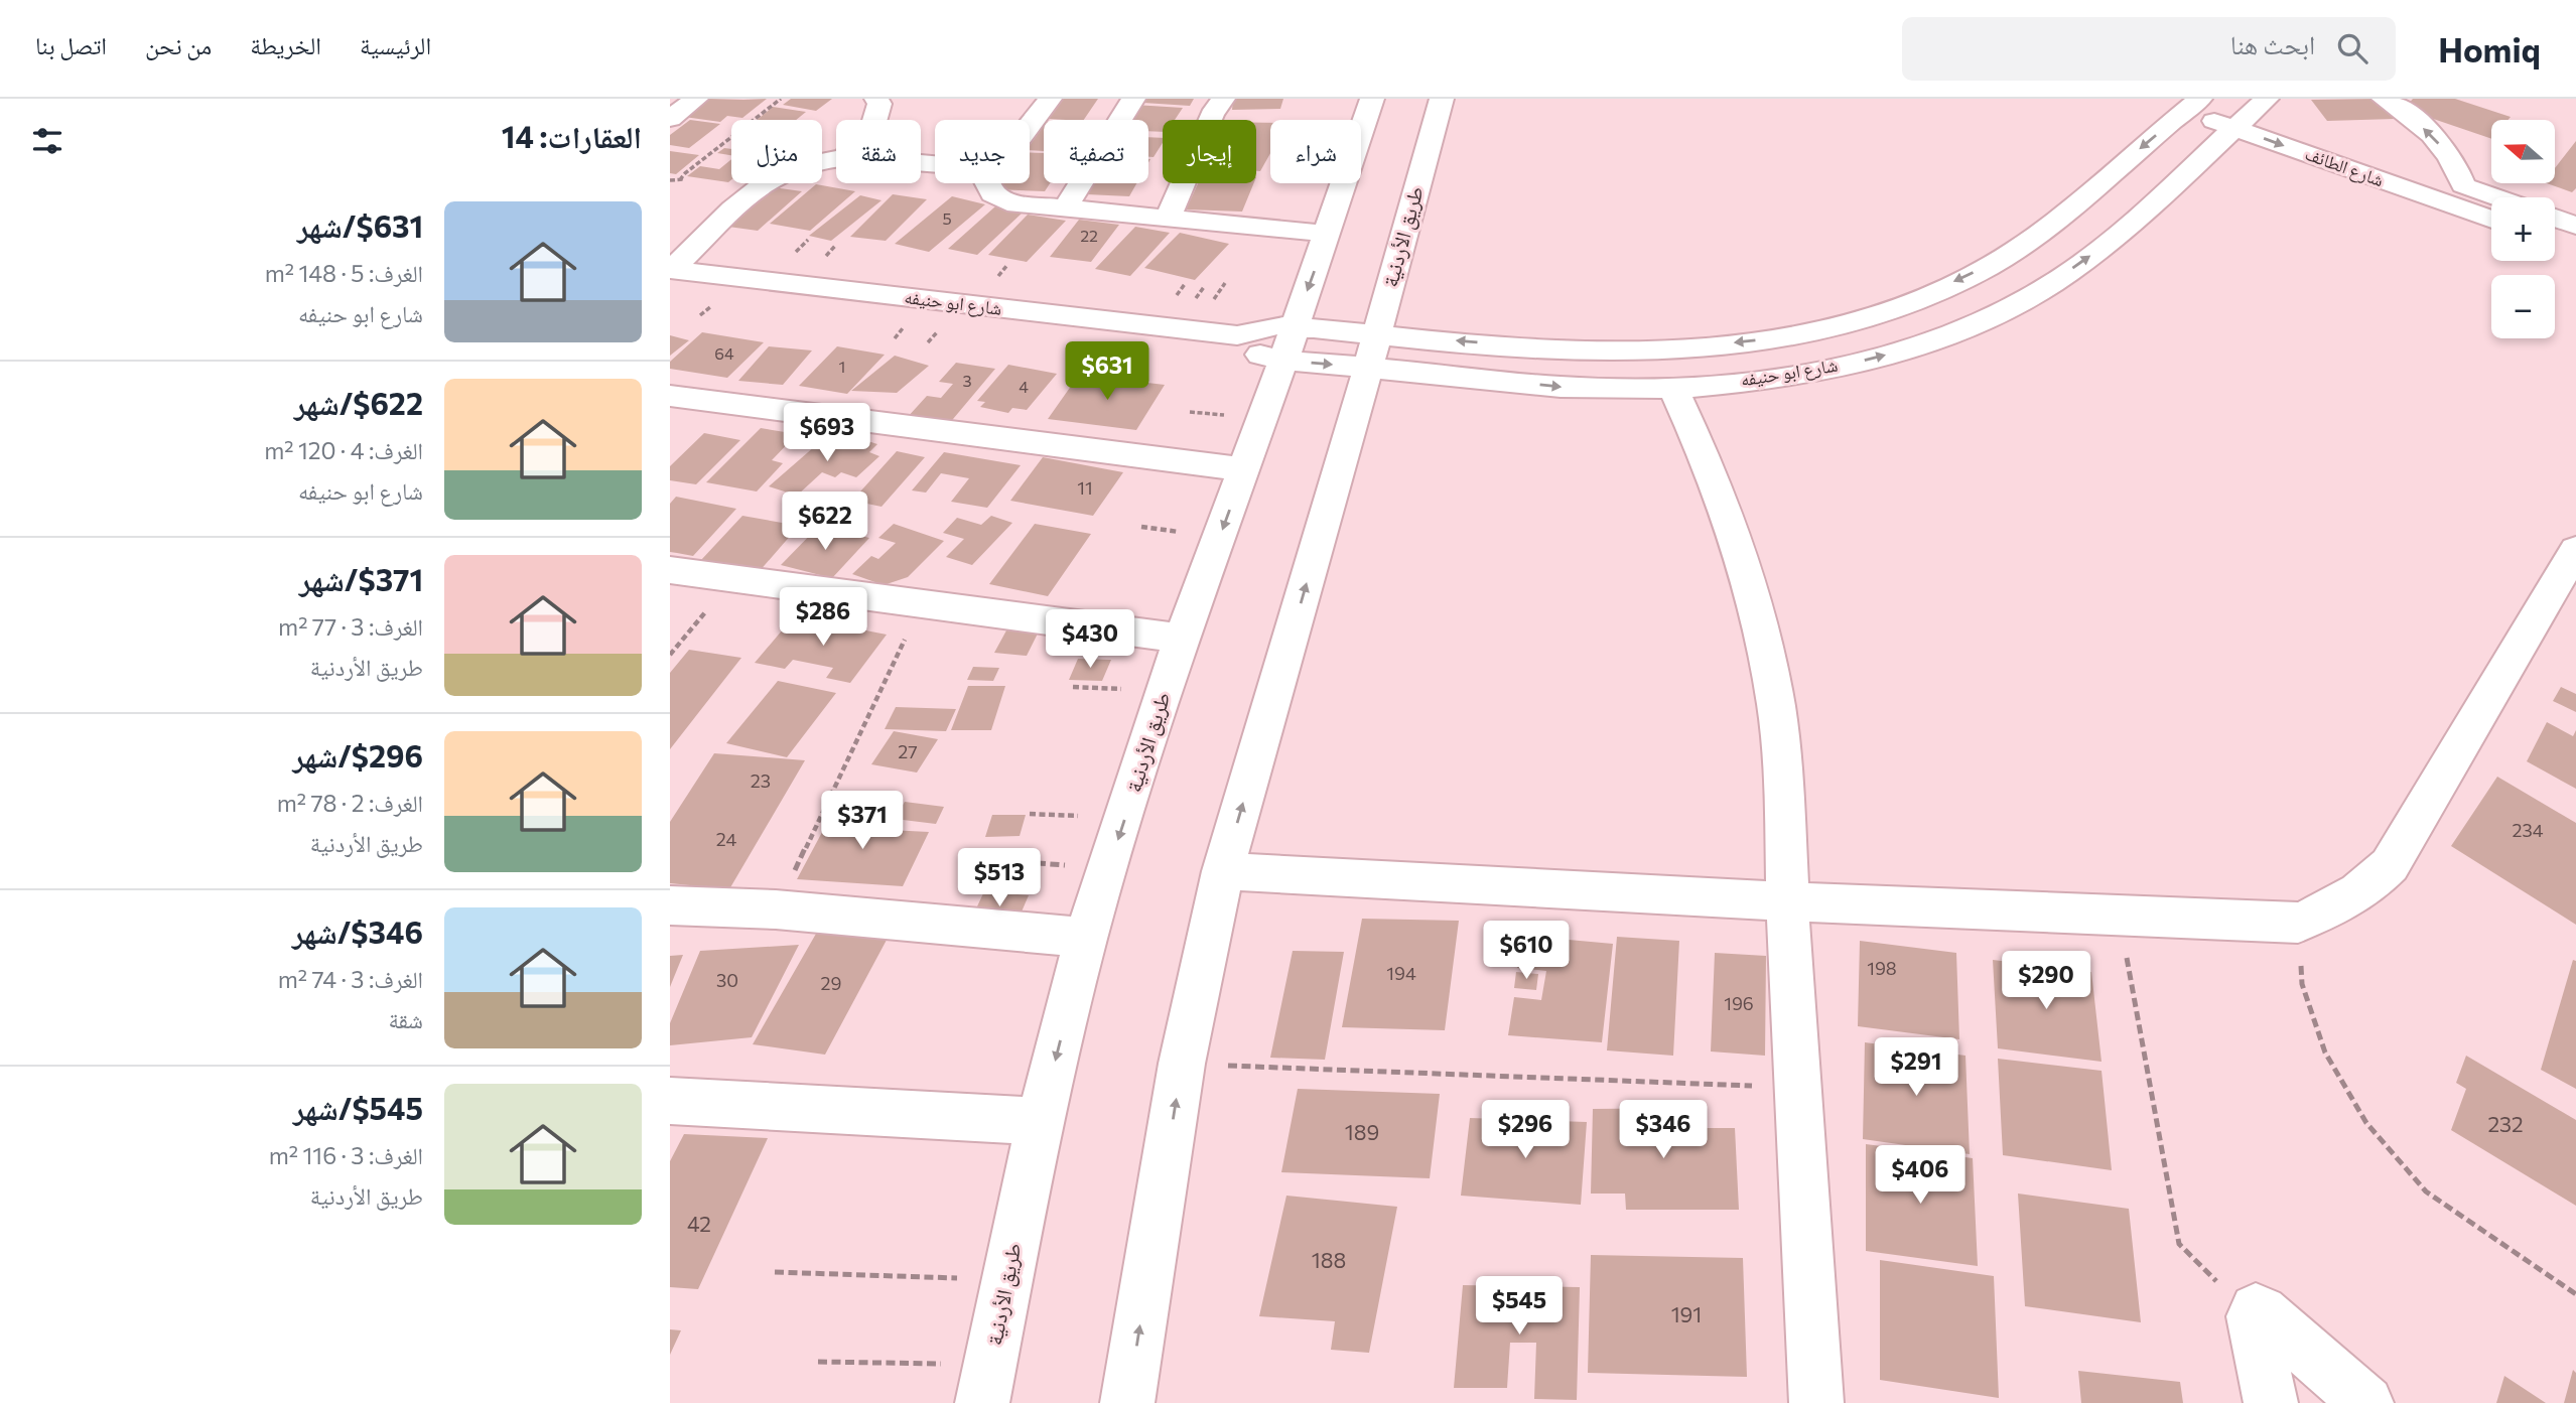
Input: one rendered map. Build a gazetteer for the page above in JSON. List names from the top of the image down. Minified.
{"streets":{"street":["شارع الطائف","طريق الأردنية","شارع ابو حنيفه"]},"crossings":[["شارع الطائف","شارع ابو حنيفه"],["طريق الأردنية","شارع ابو حنيفه"]],"house_numbers":["5","22","64","1","3","4","11","27","23","234","24","198","194","30","29","196","232","189","42","188","191"],"north":"left","page":{"header":"Homiq","search":"ابحث هنا","nav":["الرئيسية","الخريطة","من نحن","اتصل بنا"],"heading":"العقارات: 14","map_buttons":["+","−"],"chip":["شراء","إيجار","تصفية","جديد","شقة","منزل"],"list":[{"name":"$631/شهر","note":"الغرف: 5 · 148 m² · شارع ابو حنيفه"},{"name":"$622/شهر","note":"الغرف: 4 · 120 m² · شارع ابو حنيفه"},{"name":"$371/شهر","note":"الغرف: 3 · 77 m² · طريق الأردنية"},{"name":"$296/شهر","note":"الغرف: 2 · 78 m² · طريق الأردنية"},{"name":"$346/شهر","note":"الغرف: 3 · 74 m² · شقة"},{"name":"$545/شهر","note":"الغرف: 3 · 116 m² · طريق الأردنية"}],"price":["$631","$693","$622","$286","$430","$371","$513","$610","$290","$291","$296","$346","$406","$545"]}}
